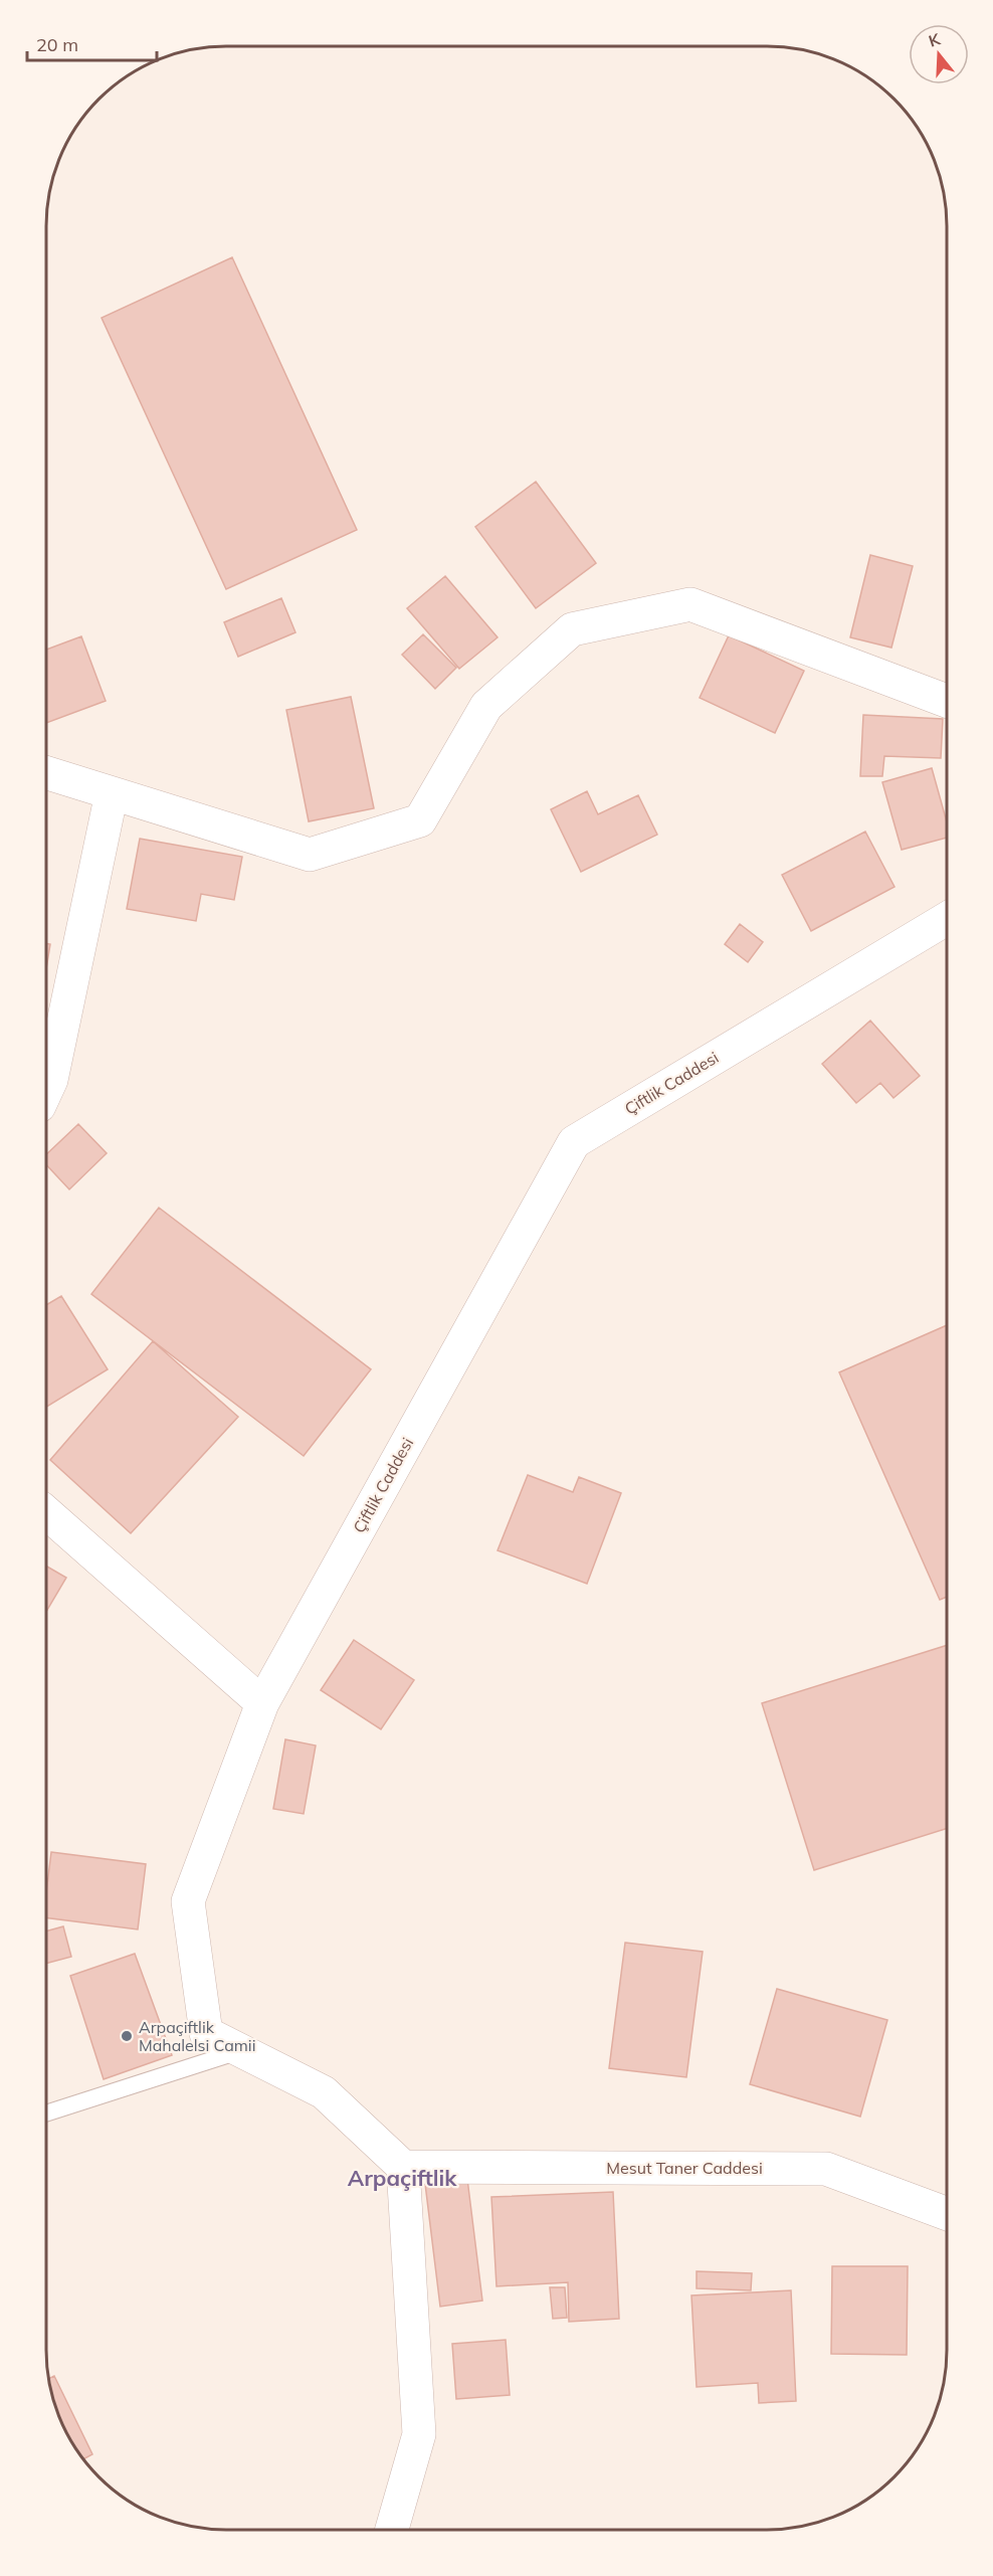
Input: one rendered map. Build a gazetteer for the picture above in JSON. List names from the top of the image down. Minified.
{"streets":{"street":["Çiftlik Caddesi","Mesut Taner Caddesi"]},"crossings":[["Çiftlik Caddesi","Mesut Taner Caddesi"]],"districts":["Arpaçiftlik"],"places":["Arpaçiftlik Mahalelsi Camii"],"scale_bar":"20 m","north":"top"}
